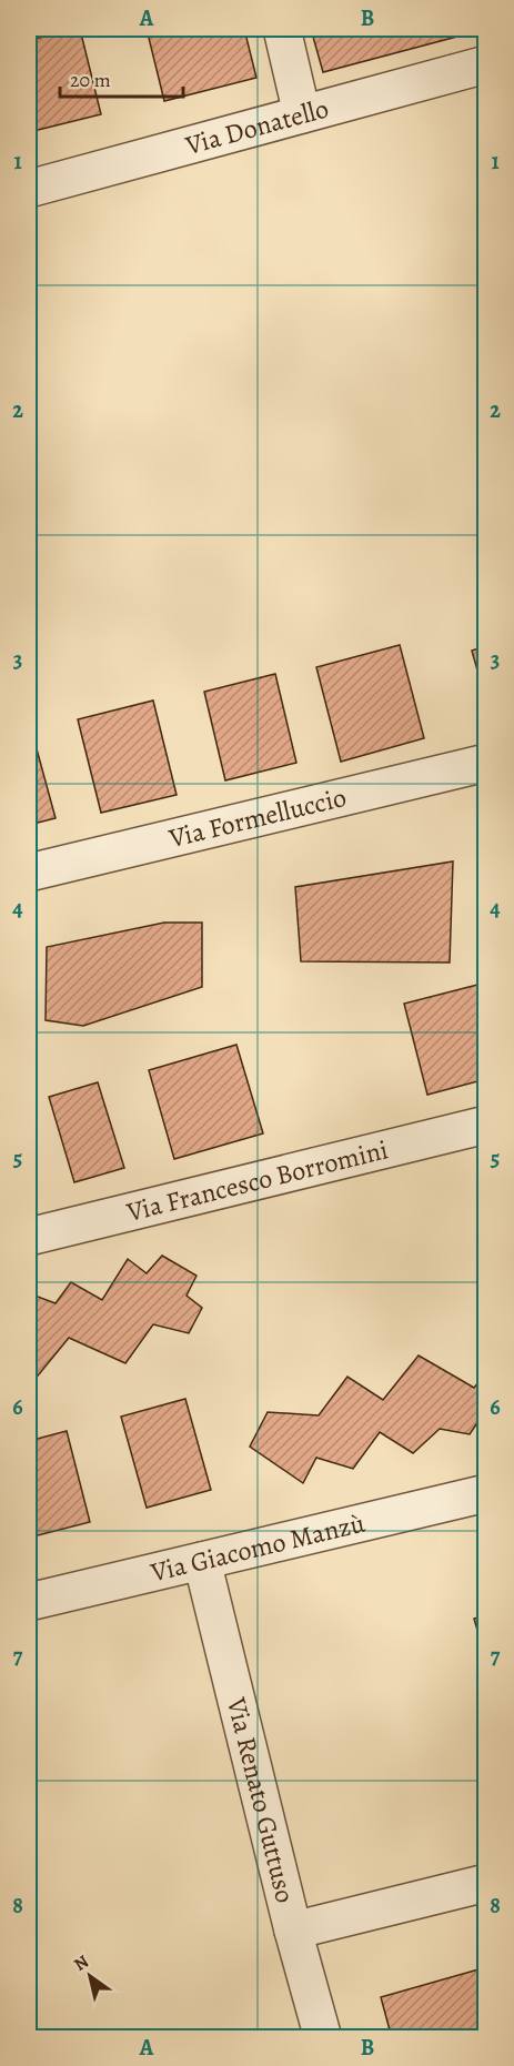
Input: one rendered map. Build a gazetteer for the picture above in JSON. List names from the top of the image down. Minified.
{"streets":{"street":["Via Donatello","Via Formelluccio","Via Francesco Borromini","Via Giacomo Manzù","Via Renato Guttuso"]},"crossings":[["Via Giacomo Manzù","Via Renato Guttuso"]],"scale_bar":"20 m","north":"top left","grid":{"columns":["A","B"],"rows":["1","2","3","4","5","6","7","8"]}}
